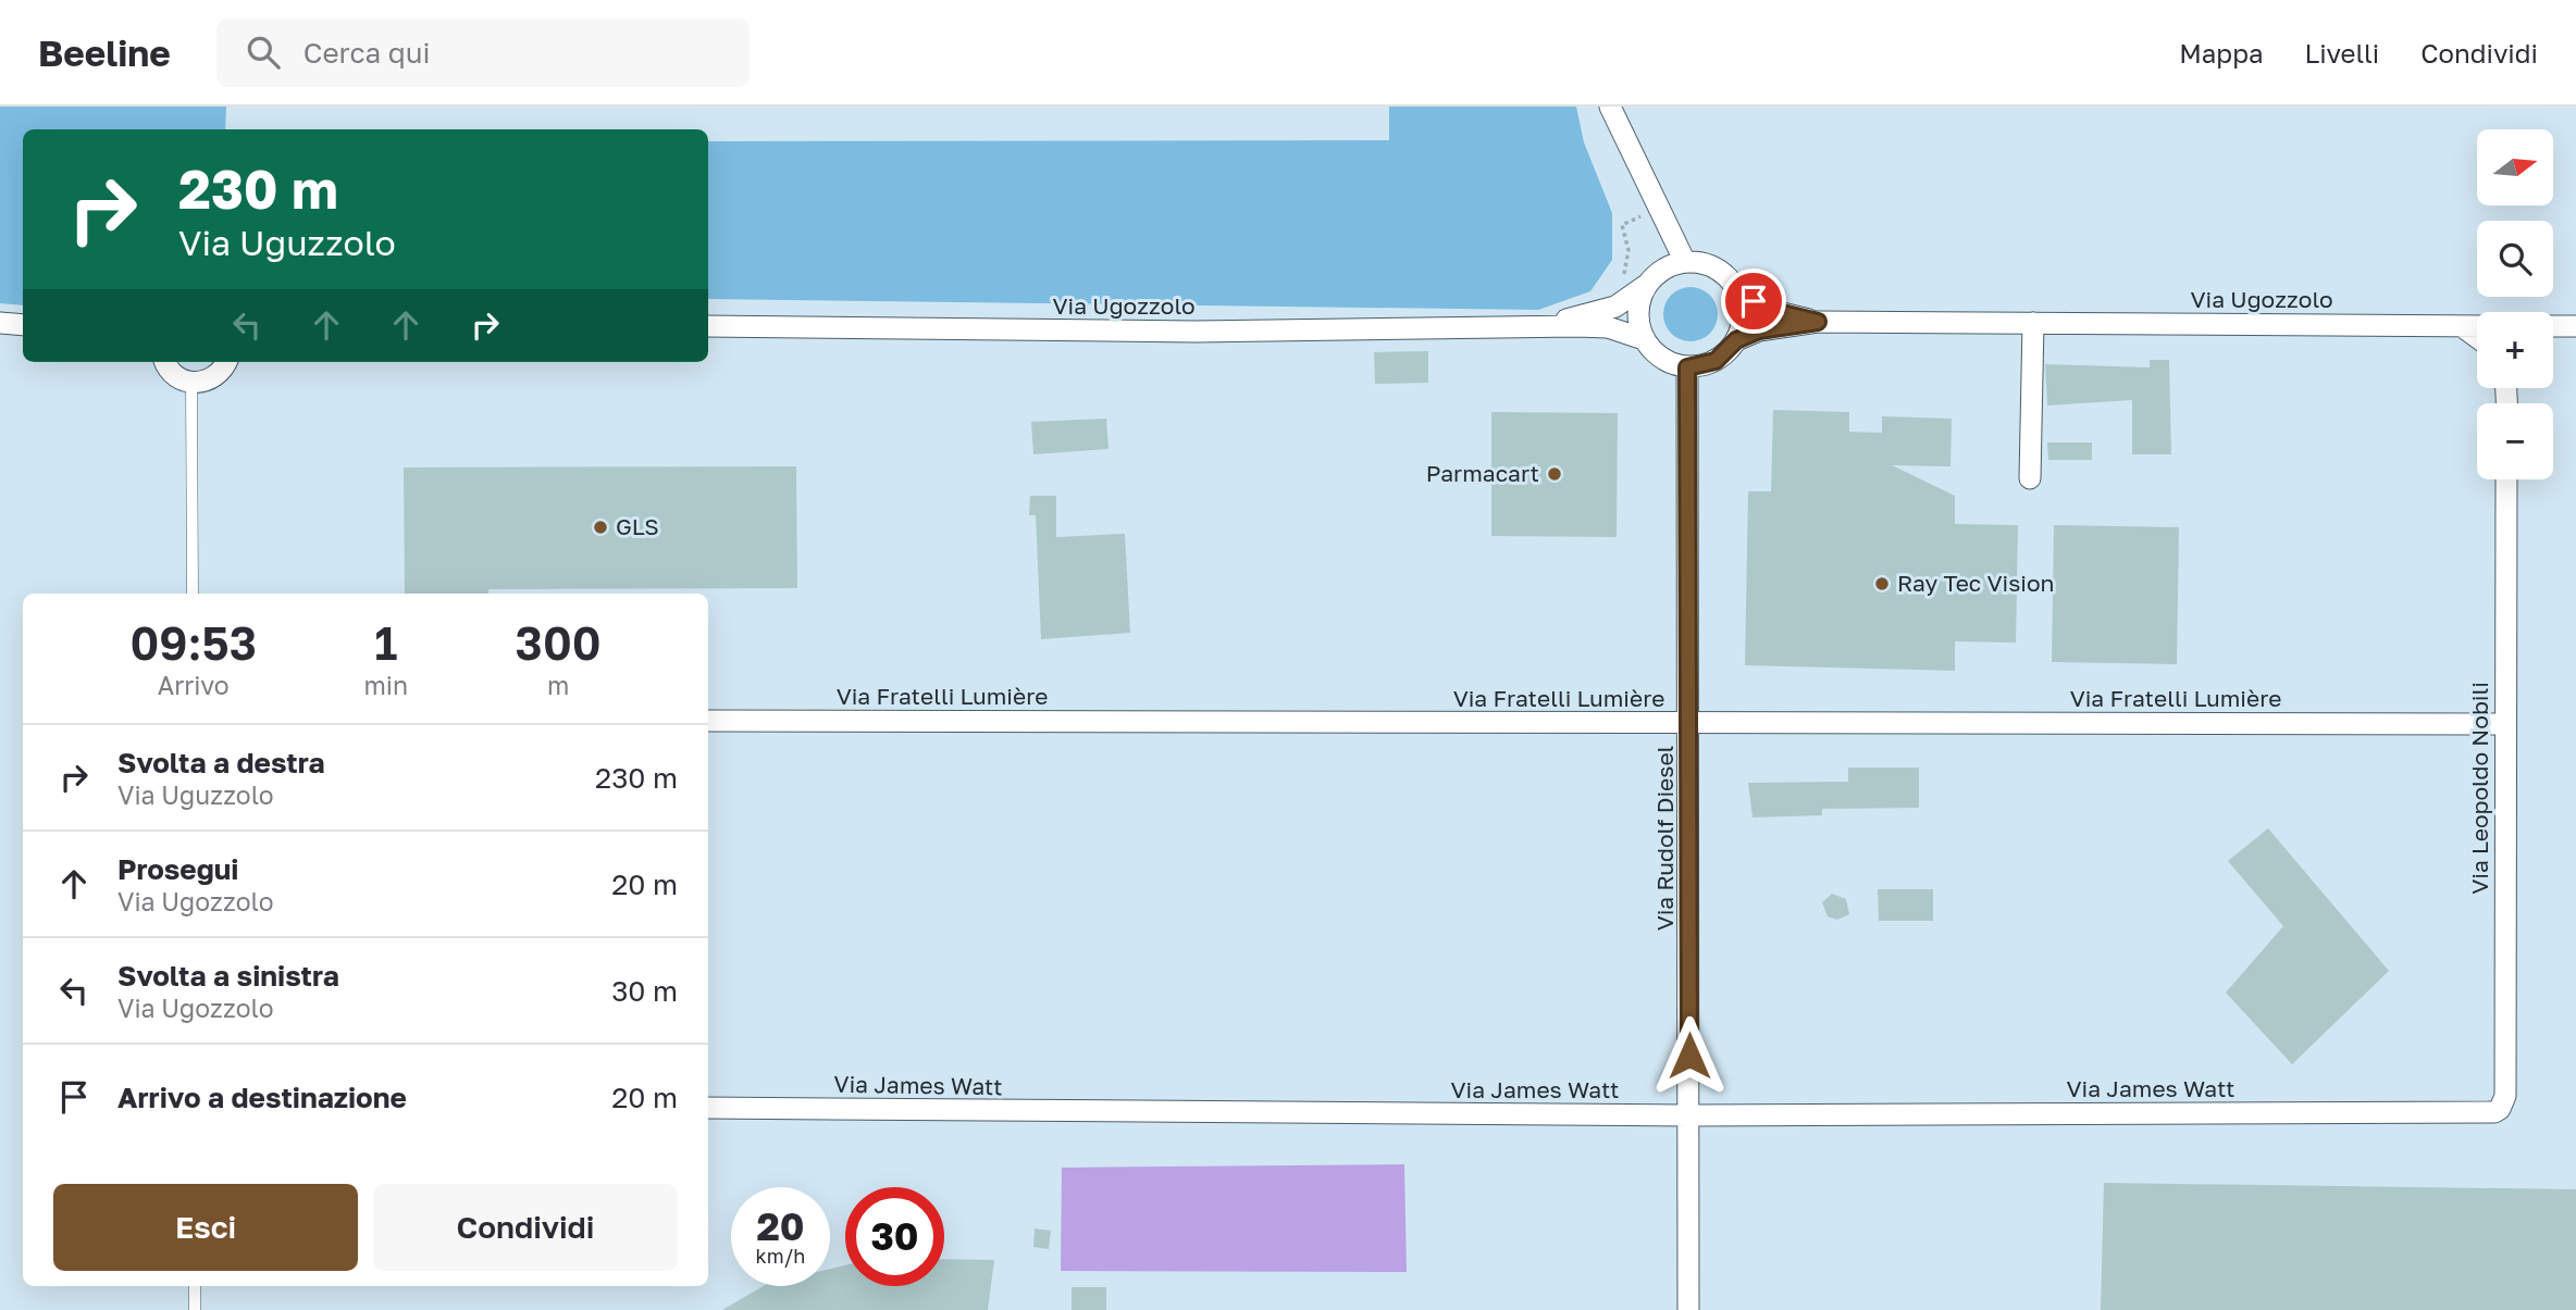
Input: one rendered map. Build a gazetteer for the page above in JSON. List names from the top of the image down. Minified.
{"streets":{"street":["Via Ugozzolo","Via Fratelli Lumière","Via Leopoldo Nobili","Via Rudolf Diesel","Via James Watt"]},"crossings":[["Via Ugozzolo","Via Rudolf Diesel"],["Via Fratelli Lumière","Via Leopoldo Nobili"],["Via Fratelli Lumière","Via Rudolf Diesel"],["Via Leopoldo Nobili","Via James Watt"],["Via Rudolf Diesel","Via James Watt"]],"places":["Parmacart","GLS","Ray Tec Vision"],"north":"right","page":{"header":"Beeline","search":"Cerca qui","nav":["Mappa","Livelli","Condividi"],"map_buttons":["+","−"],"turn":["230 m","Via Uguzzolo"],"eta":["09:53","Arrivo","1","min","300","m"],"list":[{"name":"Svolta a destra","note":"Via Uguzzolo","value":"230 m"},{"name":"Prosegui","note":"Via Ugozzolo","value":"20 m"},{"name":"Svolta a sinistra","note":"Via Ugozzolo","value":"30 m"},{"name":"Arrivo a destinazione","value":"20 m"}],"buttons":["Esci","Condividi"],"speed":"20 km/h","limit":"30"}}
